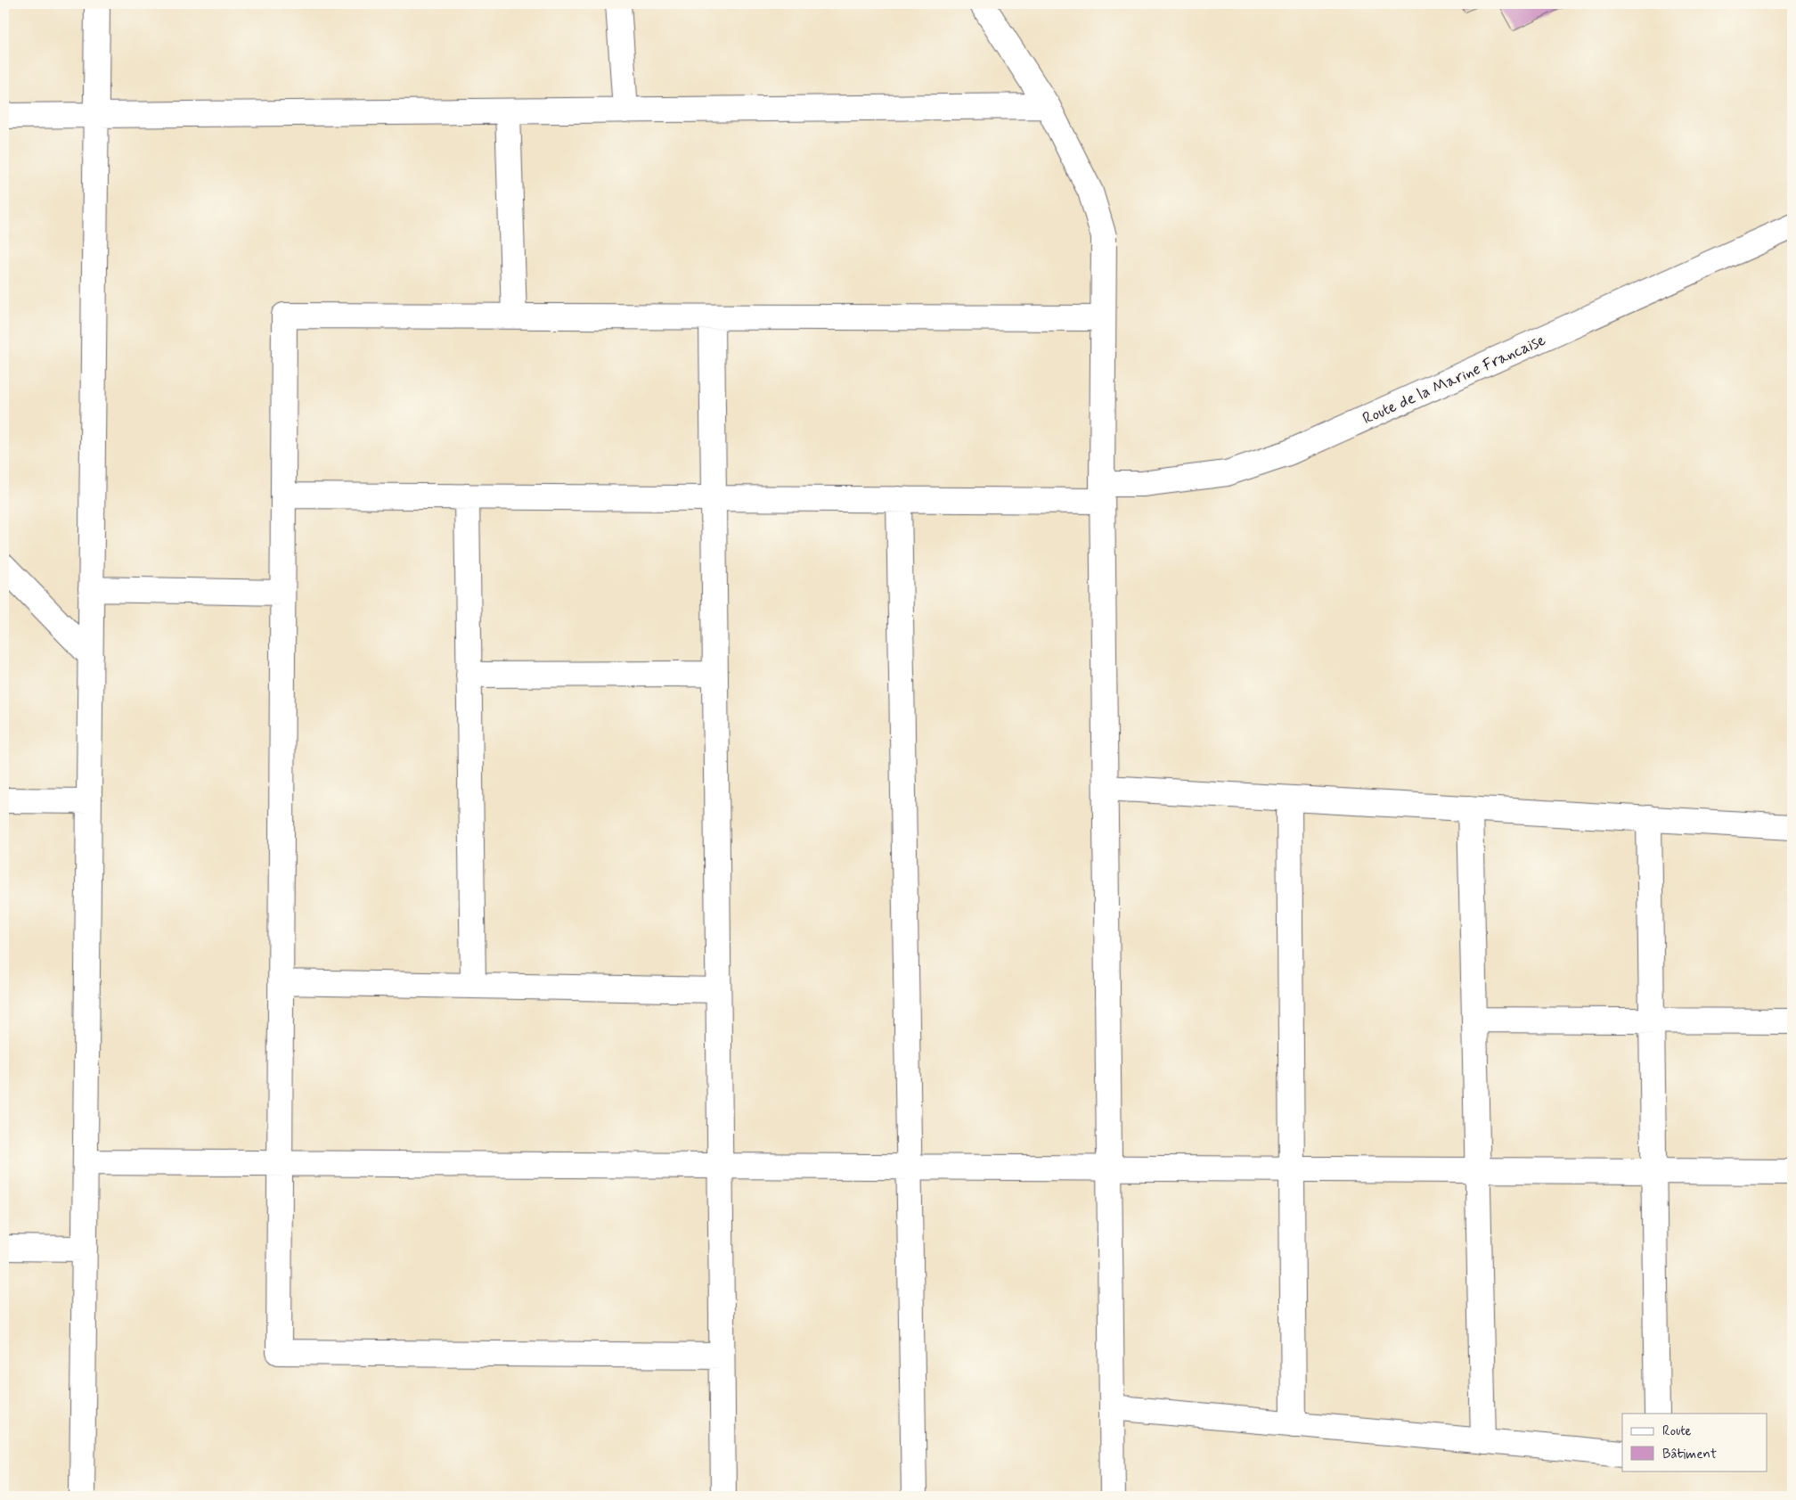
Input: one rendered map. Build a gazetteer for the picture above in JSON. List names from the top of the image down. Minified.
{"streets":{"street":["Route de la Marine Francaise"]},"legend":["Route","Bâtiment"]}
